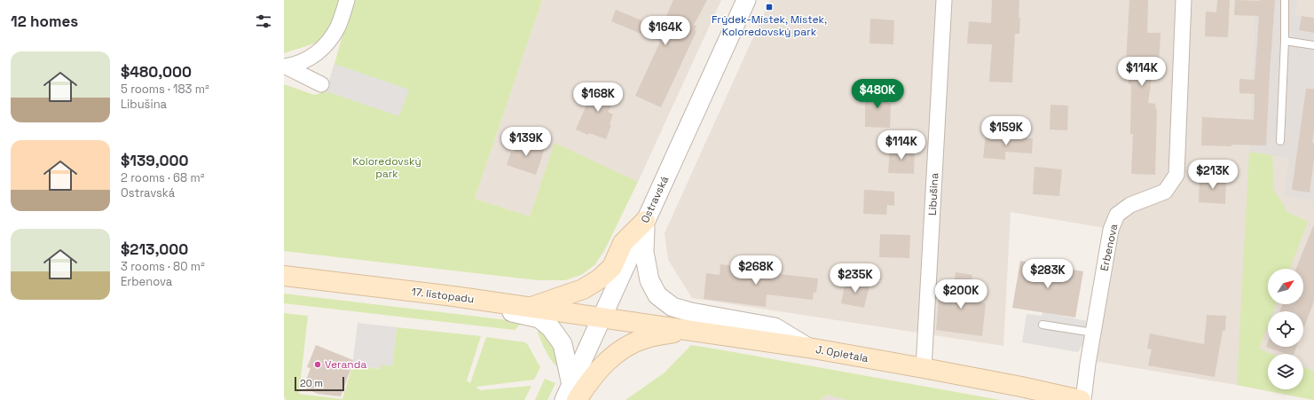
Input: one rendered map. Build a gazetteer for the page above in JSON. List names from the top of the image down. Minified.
{"streets":{"main road":["17. listopadu","J. Opletala"],"street":["Libušina","Ostravská","Erbenova"]},"crossings":[["Libušina","J. Opletala"],["Ostravská","17. listopadu"],["Ostravská","J. Opletala"],["Erbenova","J. Opletala"],["17. listopadu","J. Opletala"]],"parks":["Koloredovský park"],"places":{"transit":["Frýdek-Místek, Místek, Koloredovský park"],"other":["Veranda"]},"scale_bar":"20 m","north":"top right","page":{"heading":"12 homes","price":["$164K","$114K","$480K","$168K","$159K","$139K","$114K","$213K","$268K","$283K","$235K","$200K"],"list":[{"name":"$480,000","note":"5 rooms · 183 m² · Libušina"},{"name":"$139,000","note":"2 rooms · 68 m² · Ostravská"},{"name":"$213,000","note":"3 rooms · 80 m² · Erbenova"}],"scale":"20 m"}}
